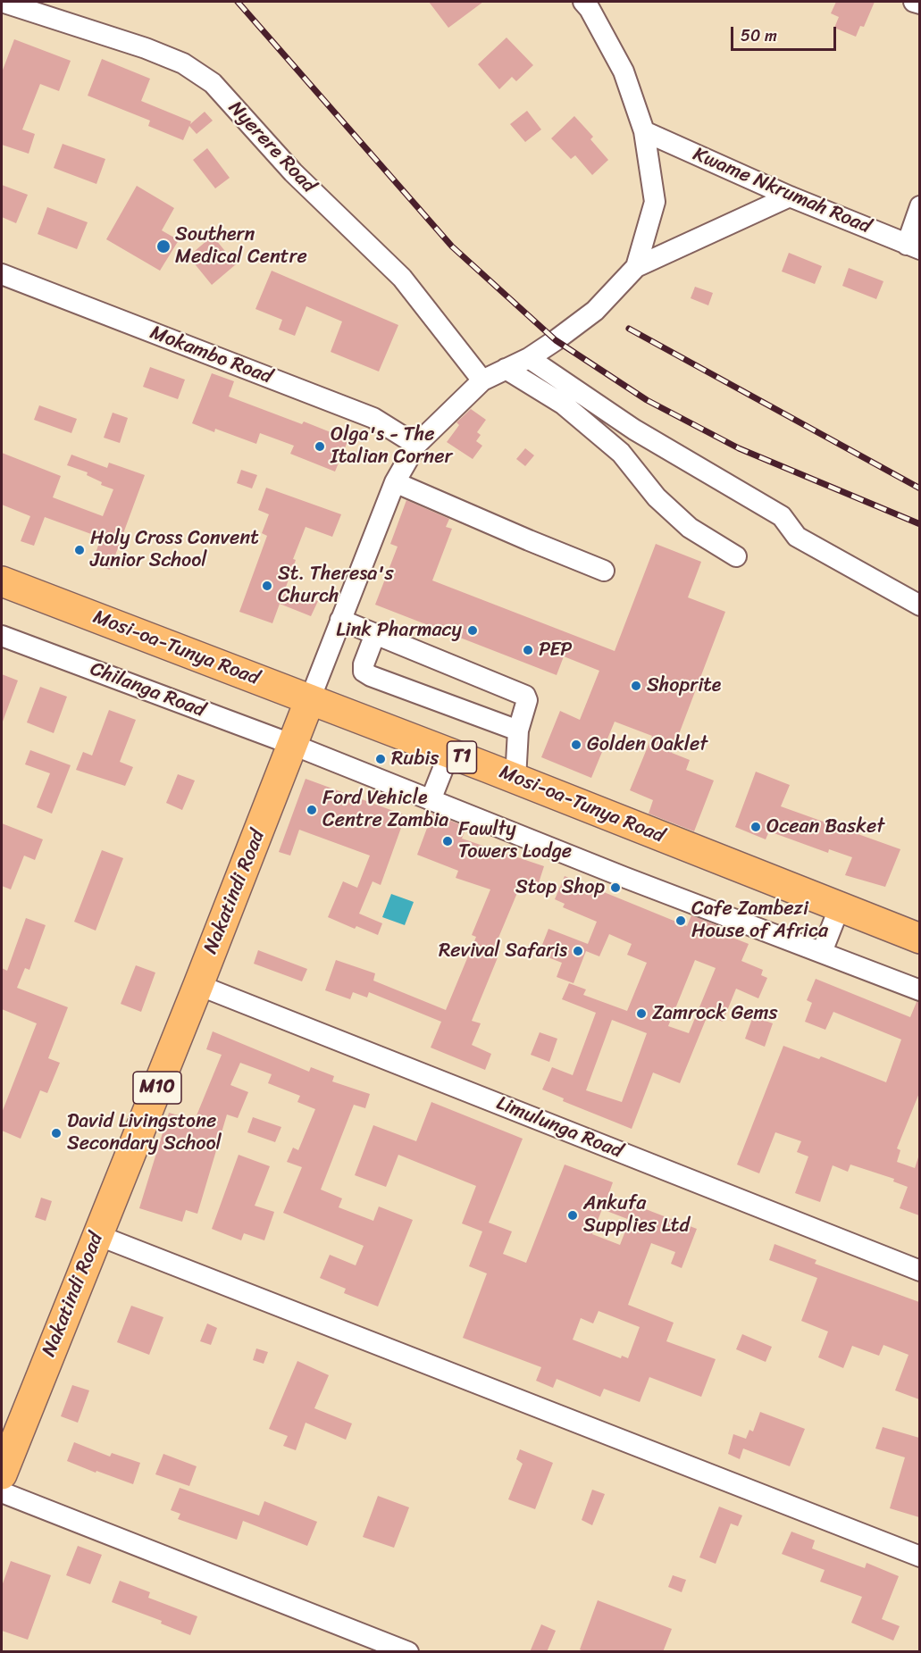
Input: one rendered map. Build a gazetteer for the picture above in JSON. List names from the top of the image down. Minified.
{"streets":{"highway":["Mosi-oa-Tunya Road","T1","Nakatindi Road","M10"],"street":["Nyerere Road","Kwame Nkrumah Road","Mokambo Road","Chilanga Road","Limulunga Road"]},"crossings":[["Nyerere Road","Nakatindi Road"],["Mokambo Road","Nakatindi Road"],["Mosi-oa-Tunya Road","Nakatindi Road"],["Chilanga Road","Nakatindi Road"],["Nakatindi Road","Limulunga Road"]],"places":["Southern Medical Centre","Olga's - The Italian Corner","Holy Cross Convent Junior School","St. Theresa's Church","Link Pharmacy","PEP","Shoprite","Golden Oaklet","Rubis","Ford Vehicle Centre Zambia","Ocean Basket","Fawlty Towers Lodge","Stop Shop","Cafe Zambezi House of Africa","Revival Safaris","Zamrock Gems","David Livingstone Secondary School","Ankufa Supplies Ltd"],"scale_bar":"50 m"}
